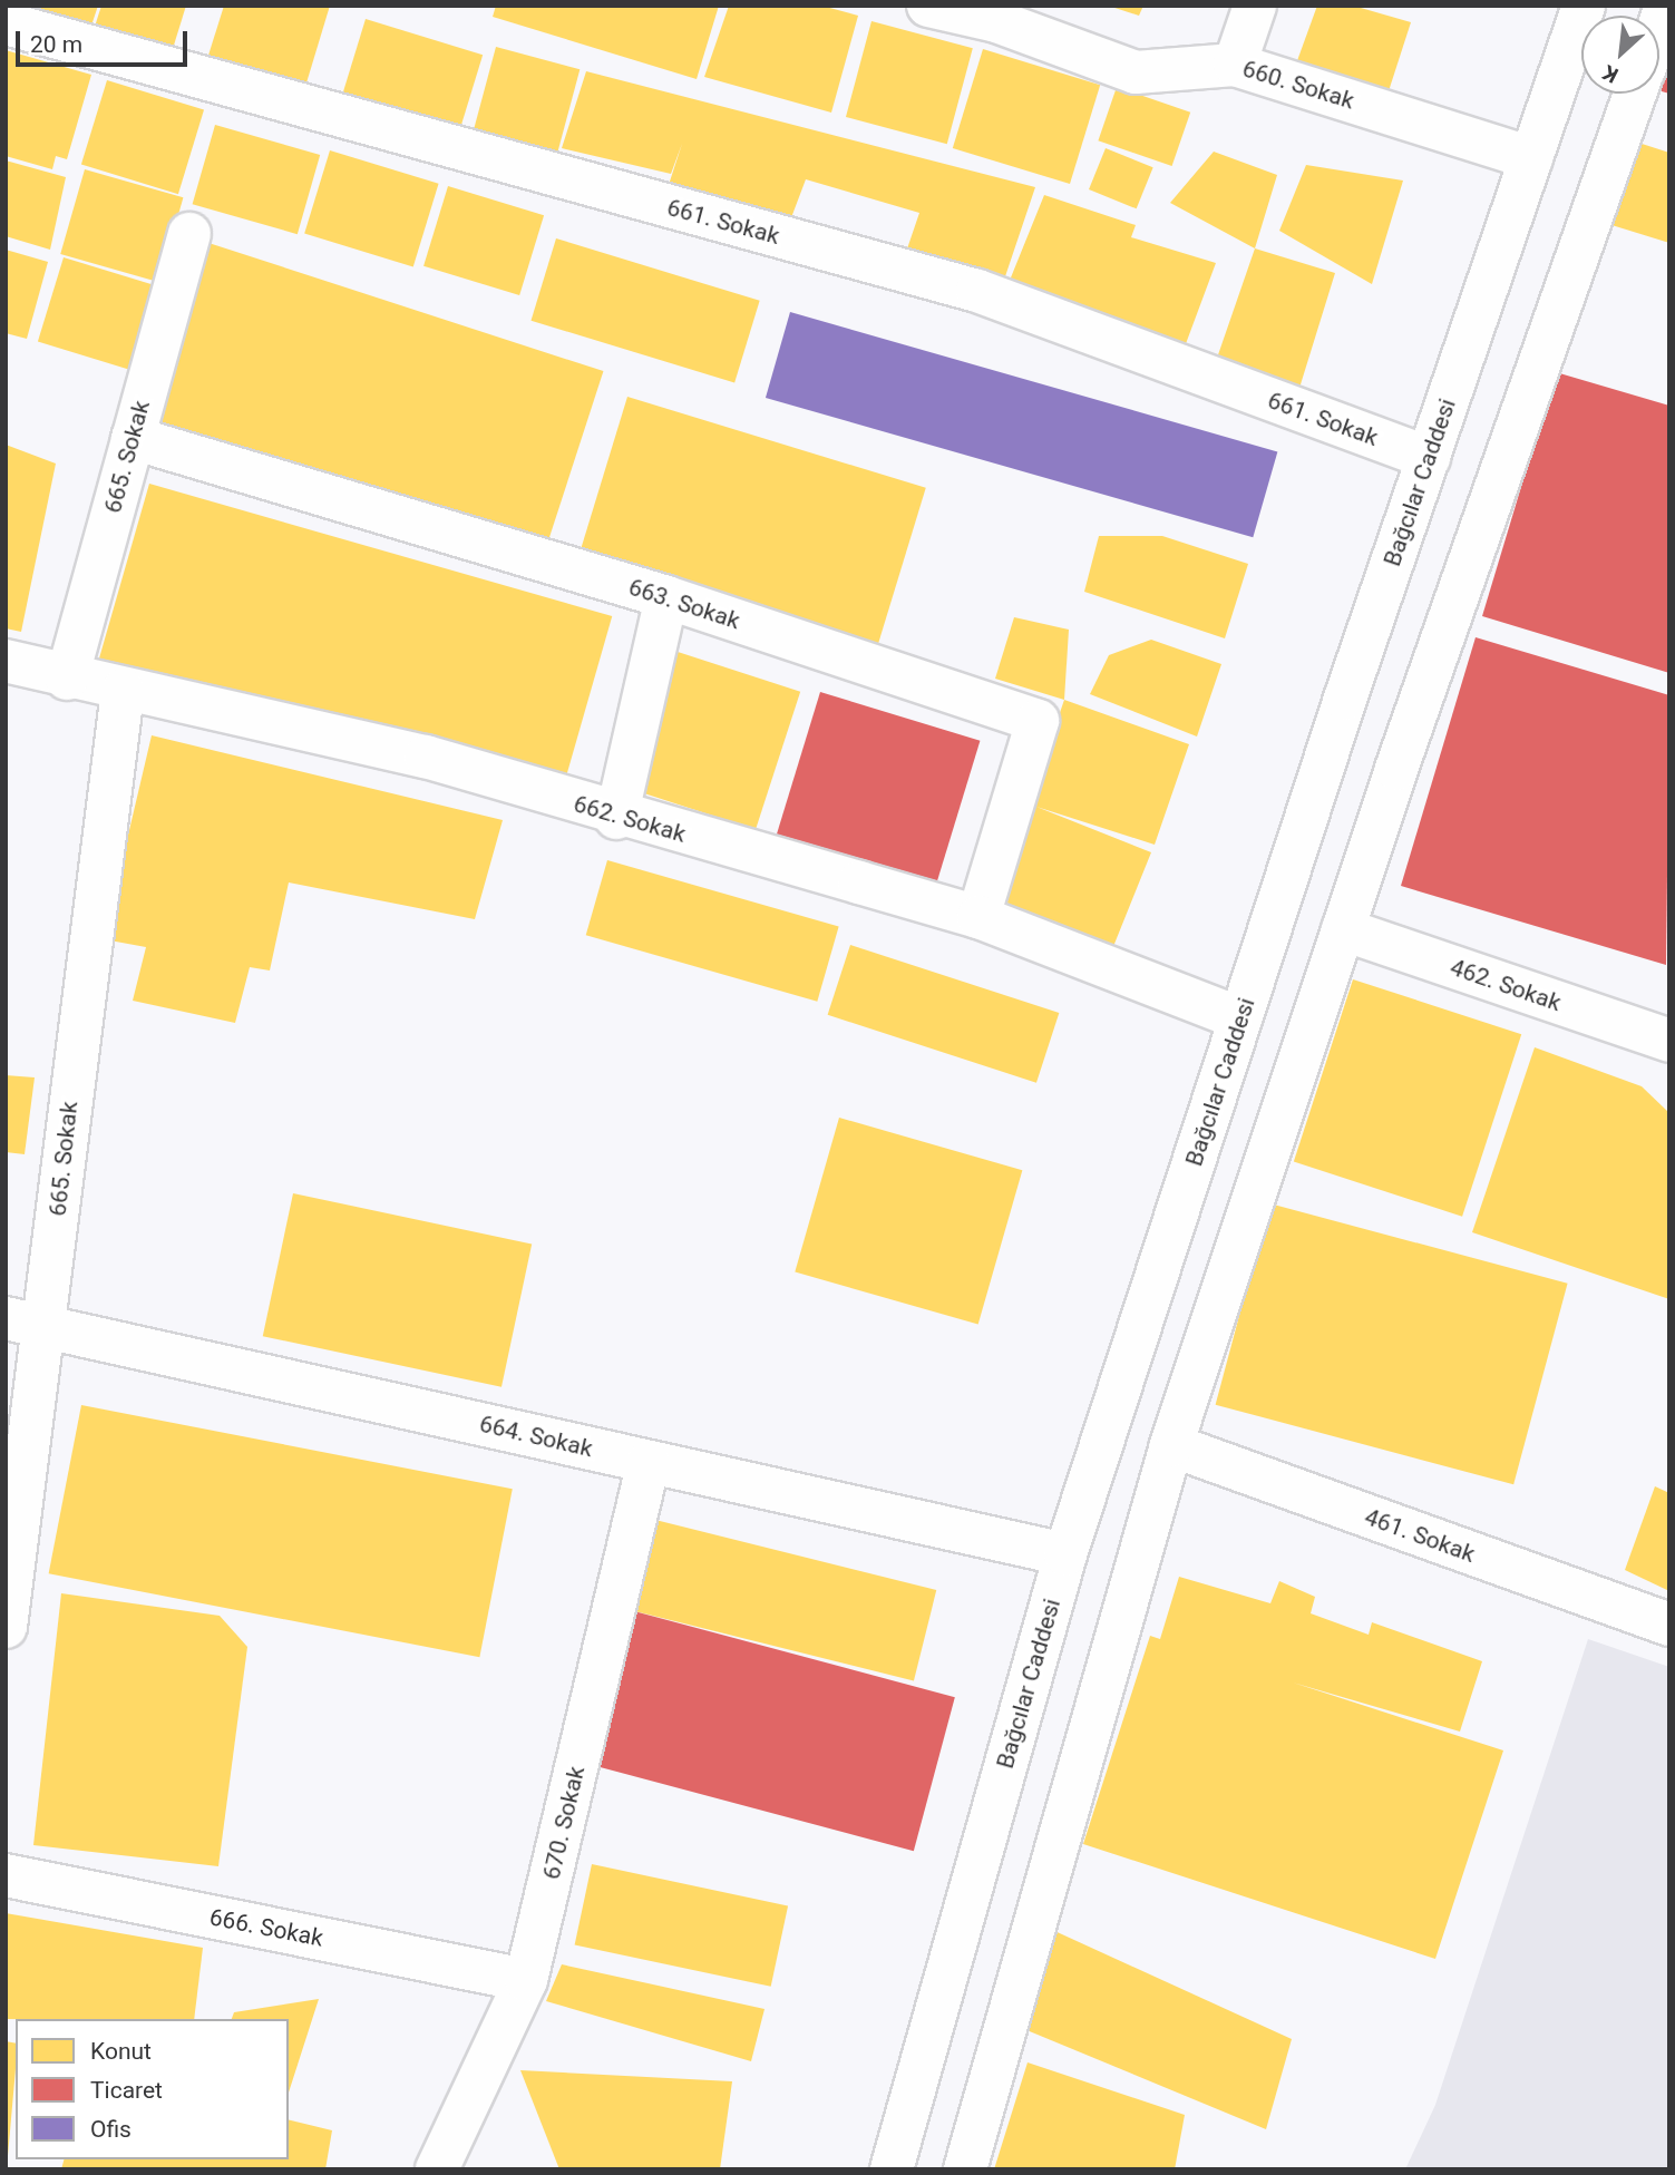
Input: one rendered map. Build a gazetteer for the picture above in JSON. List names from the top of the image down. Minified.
{"streets":{"street":["660. Sokak","661. Sokak","665. Sokak","Bağcılar Caddesi","663. Sokak","662. Sokak","462. Sokak","664. Sokak","461. Sokak","670. Sokak","666. Sokak"]},"crossings":[["660. Sokak","Bağcılar Caddesi"],["661. Sokak","Bağcılar Caddesi"],["665. Sokak","663. Sokak"],["665. Sokak","662. Sokak"],["665. Sokak","664. Sokak"],["Bağcılar Caddesi","662. Sokak"],["Bağcılar Caddesi","664. Sokak"],["663. Sokak","662. Sokak"],["664. Sokak","670. Sokak"],["670. Sokak","666. Sokak"]],"legend":["Konut","Ticaret","Ofis"],"scale_bar":"20 m","north":"bottom left"}
